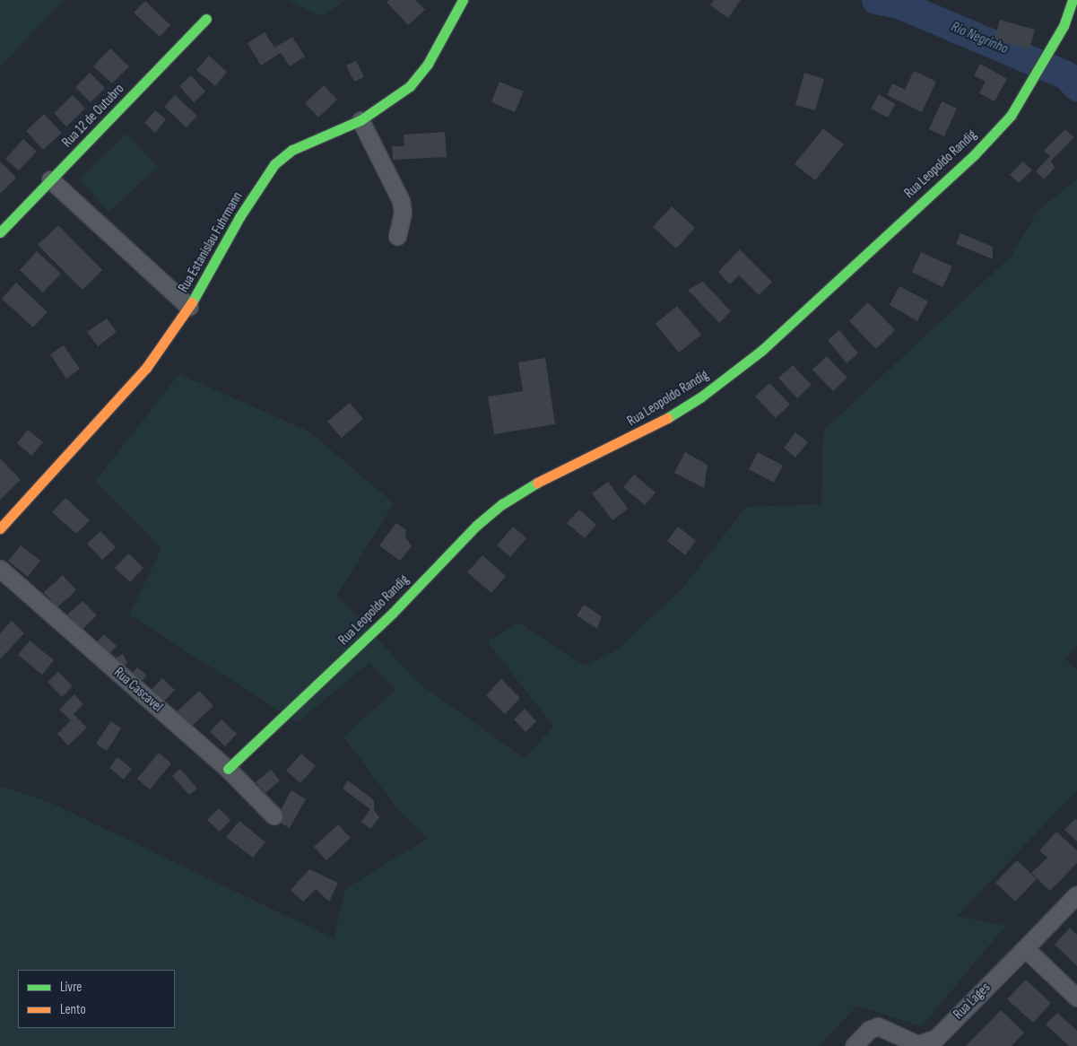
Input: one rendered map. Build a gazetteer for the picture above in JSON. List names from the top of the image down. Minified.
{"streets":{"street":["Rua 12 de Outubro","Rua Leopoldo Randig","Rua Estanislau Fuhrmann","Rua Cascavel","Rua Lages"]},"crossings":[["Rua Leopoldo Randig","Rua Cascavel"]],"water":["Rio Negrinho"],"legend":["Livre","Lento"]}
